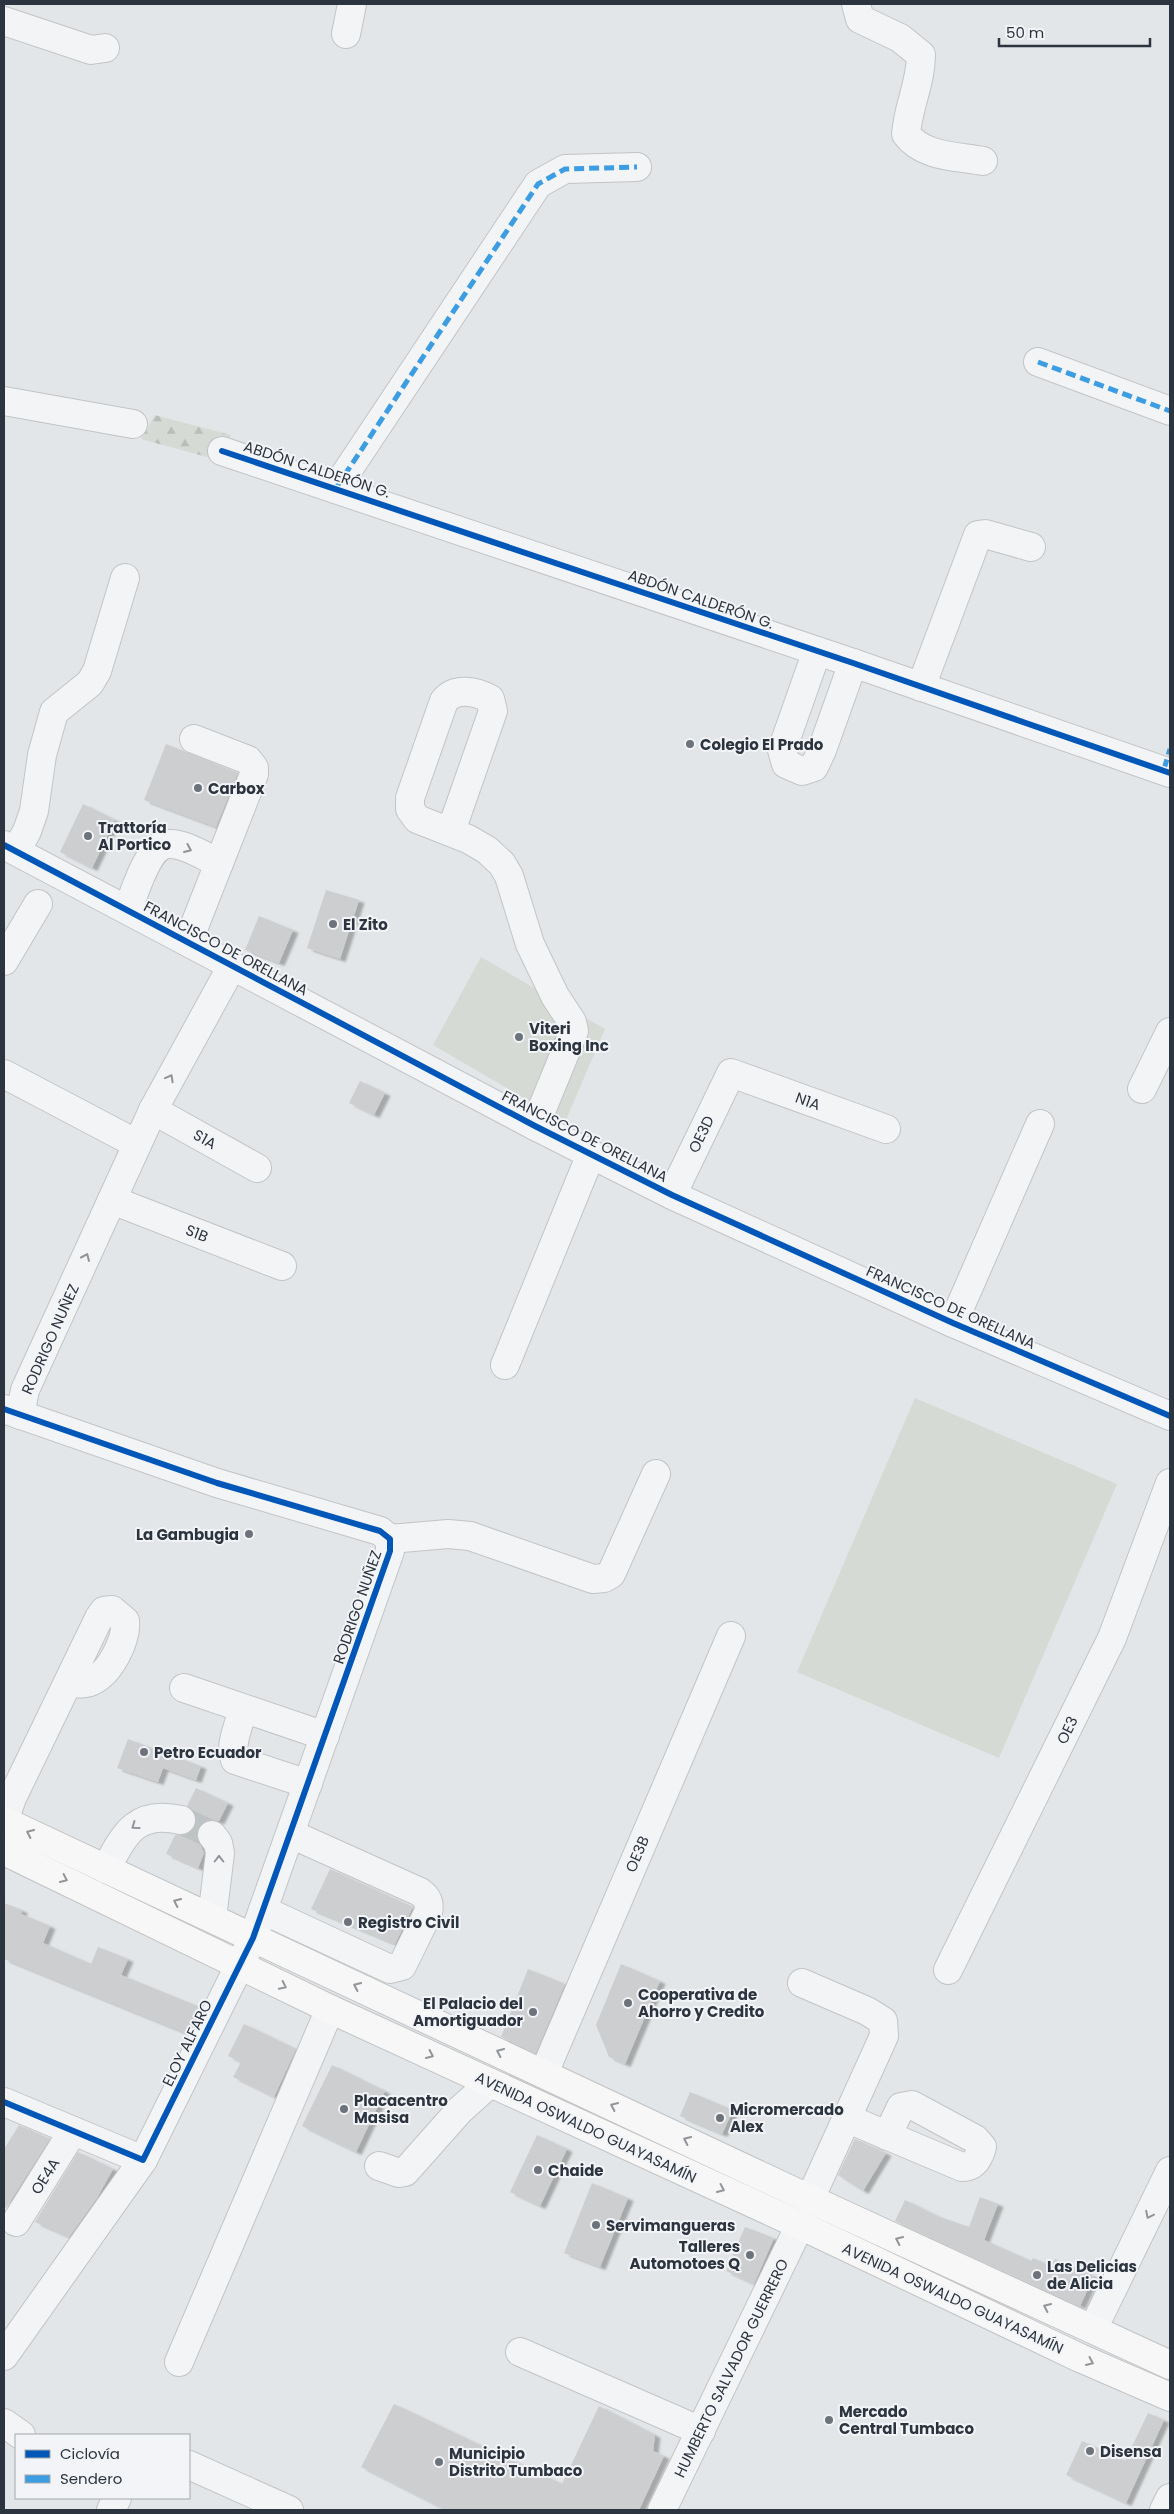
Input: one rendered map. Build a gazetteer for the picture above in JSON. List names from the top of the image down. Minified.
{"streets":{"main road":["AVENIDA OSWALDO GUAYASAMÍN"],"street":["ABDÓN CALDERÓN G.","FRANCISCO DE ORELLANA","N1A","OE3D","S1A","S1B","RODRIGO NUÑEZ","OE3","OE3B","ELOY ALFARO","OE4A","HUMBERTO SALVADOR GUERRERO"]},"crossings":[["FRANCISCO DE ORELLANA","OE3D"],["FRANCISCO DE ORELLANA","RODRIGO NUÑEZ"],["N1A","OE3D"],["S1A","RODRIGO NUÑEZ"],["S1B","RODRIGO NUÑEZ"],["RODRIGO NUÑEZ","ELOY ALFARO"],["RODRIGO NUÑEZ","AVENIDA OSWALDO GUAYASAMÍN"],["OE3B","AVENIDA OSWALDO GUAYASAMÍN"],["ELOY ALFARO","AVENIDA OSWALDO GUAYASAMÍN"],["AVENIDA OSWALDO GUAYASAMÍN","HUMBERTO SALVADOR GUERRERO"]],"places":["Colegio El Prado","Carbox","Trattoría Al Portico","El Zito","Viteri Boxing Inc","La Gambugia","Petro Ecuador","Registro Civil","Cooperativa de Ahorro y Credito","El Palacio del Amortiguador","Placacentro Masisa","Micromercado Alex","Chaide","Servimangueras","Talleres Automotoes Q","Las Delicias de Alicia","Mercado Central Tumbaco","Disensa","Municipio Distrito Tumbaco"],"legend":["Ciclovía","Sendero"],"scale_bar":"50 m"}
